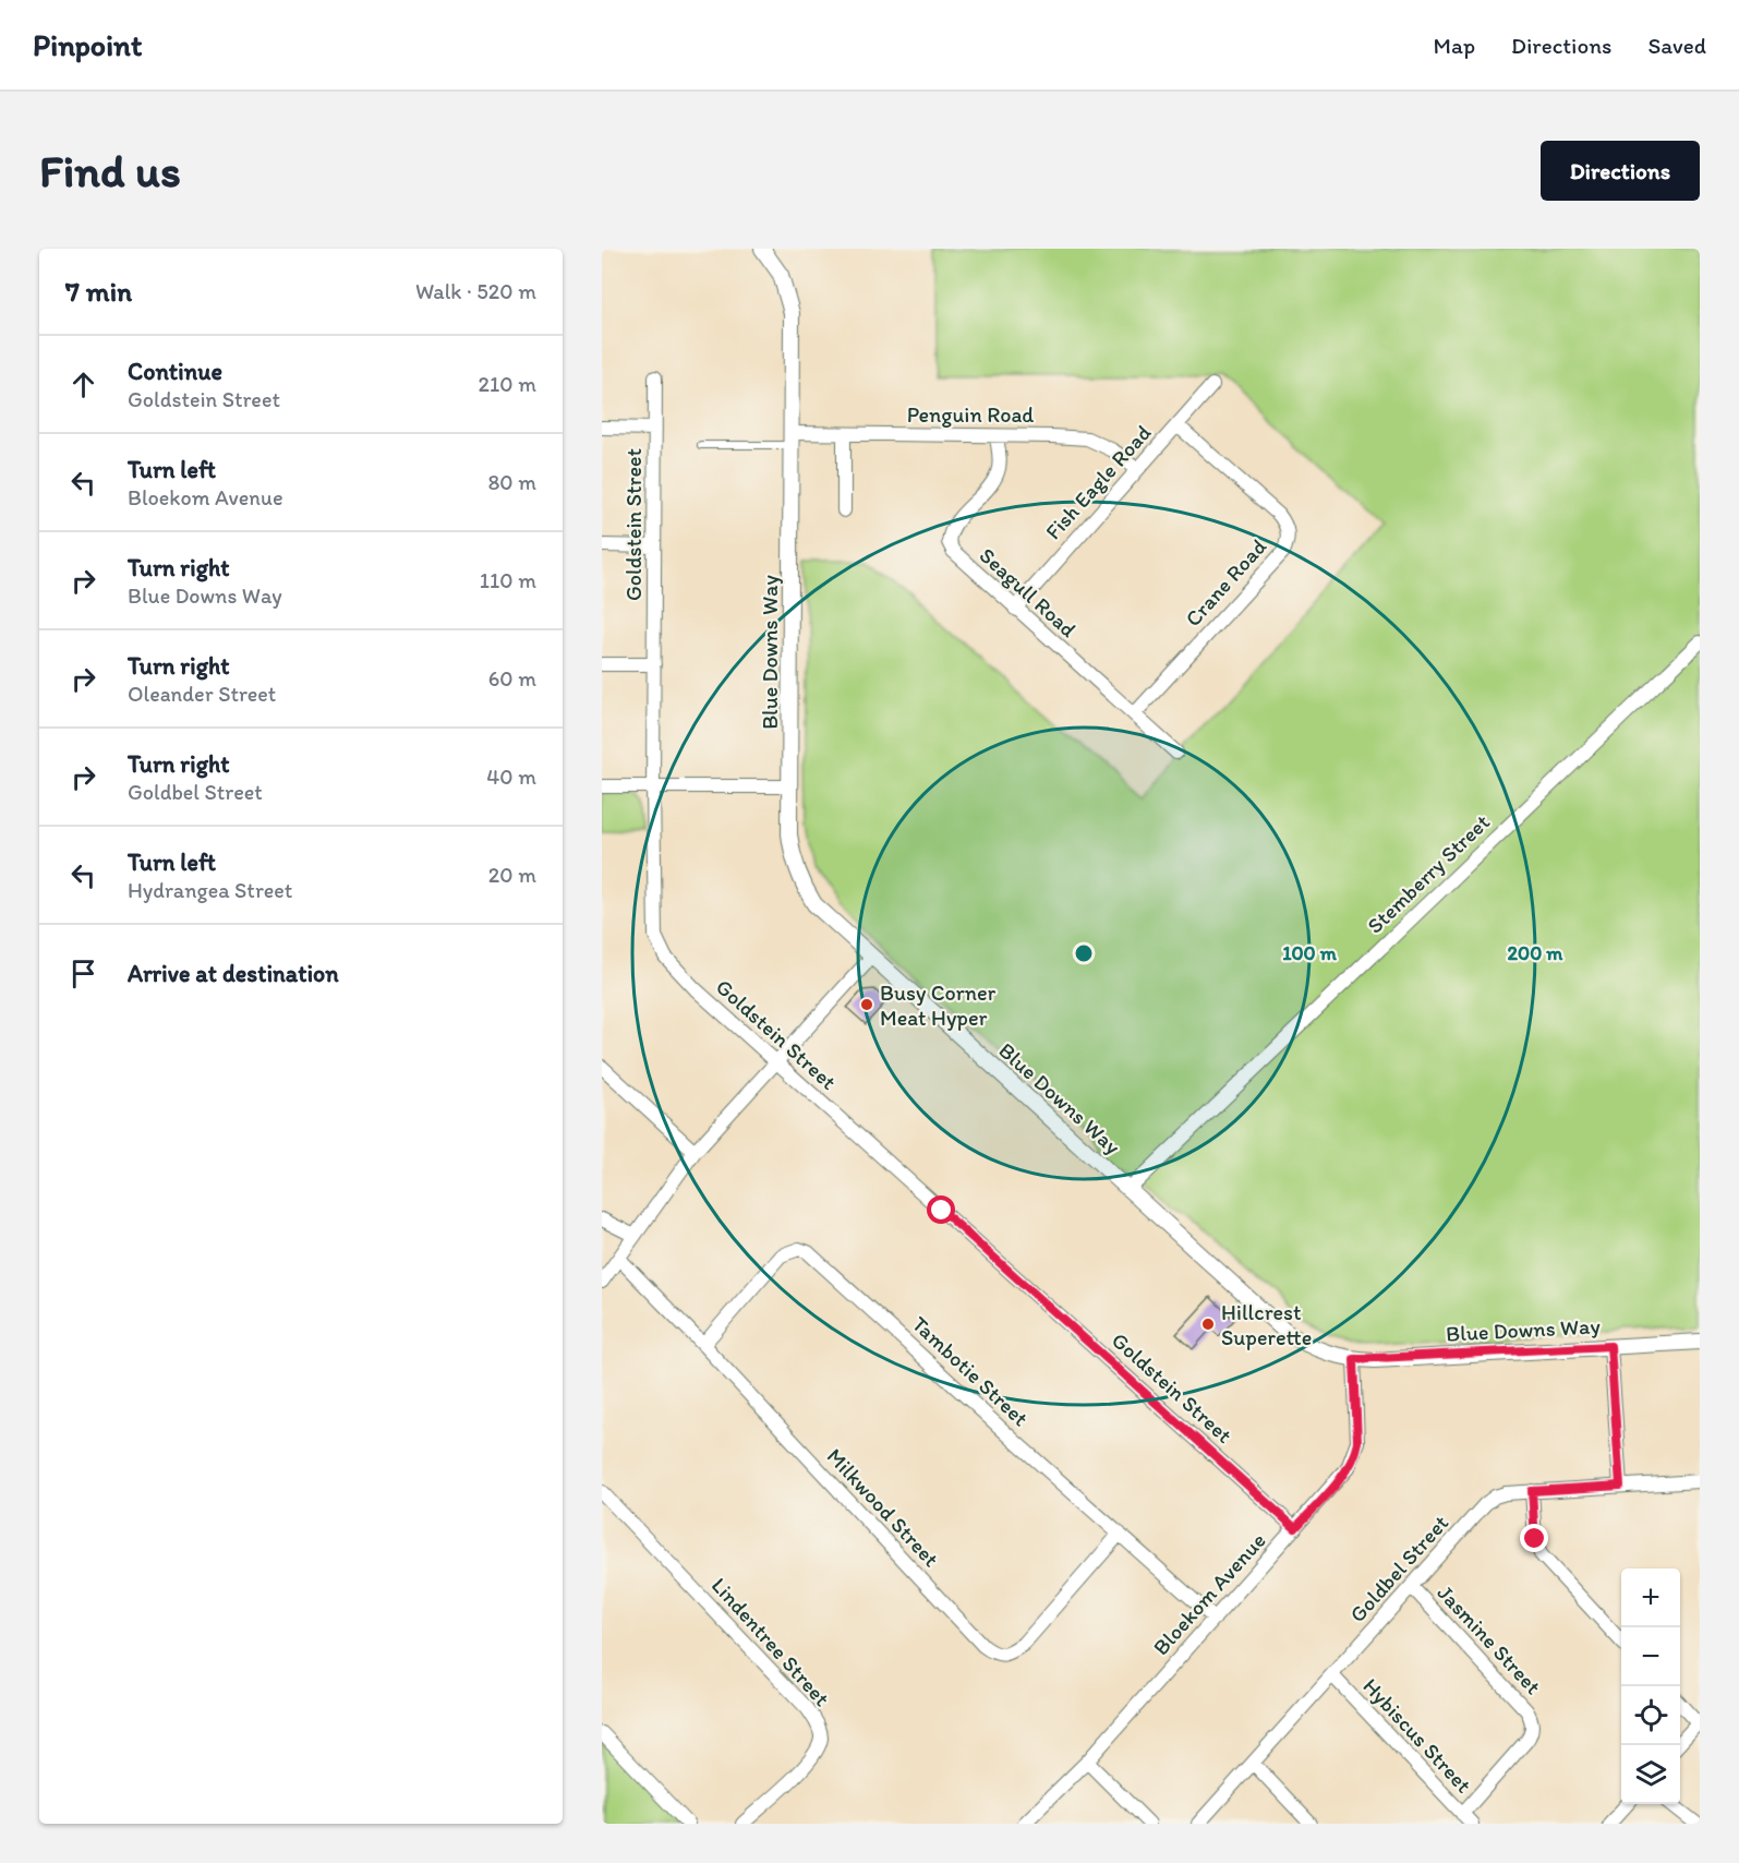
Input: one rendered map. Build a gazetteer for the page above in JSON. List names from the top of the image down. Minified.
{"streets":{"street":["Penguin Road","Fish Eagle Road","Goldstein Street","Crane Road","Seagull Road","Blue Downs Way","Stemberry Street","Tambotie Street","Milkwood Street","Goldbel Street","Bloekom Avenue","Jasmine Street","Lindentree Street","Hybiscus Street"]},"crossings":[["Penguin Road","Fish Eagle Road"],["Penguin Road","Seagull Road"],["Penguin Road","Blue Downs Way"],["Fish Eagle Road","Crane Road"],["Fish Eagle Road","Seagull Road"],["Goldstein Street","Bloekom Avenue"],["Crane Road","Seagull Road"],["Blue Downs Way","Stemberry Street"],["Blue Downs Way","Bloekom Avenue"],["Tambotie Street","Milkwood Street"],["Tambotie Street","Bloekom Avenue"],["Goldbel Street","Jasmine Street"],["Goldbel Street","Hybiscus Street"],["Jasmine Street","Hybiscus Street"]],"places":["Busy Corner Meat Hyper","Hillcrest Superette"],"page":{"header":"Pinpoint","nav":["Map","Directions","Saved"],"buttons":"Directions","title":"Find us","heading":["7 min","Walk · 520 m"],"list":[["Continue","Goldstein Street","210 m"],["Turn left","Bloekom Avenue","80 m"],["Turn right","Blue Downs Way","110 m"],["Turn right","Oleander Street","60 m"],["Turn right","Goldbel Street","40 m"],["Turn left","Hydrangea Street","20 m"],"Arrive at destination"],"map_buttons":["+","−"]},"rings":["100 m","200 m"]}
